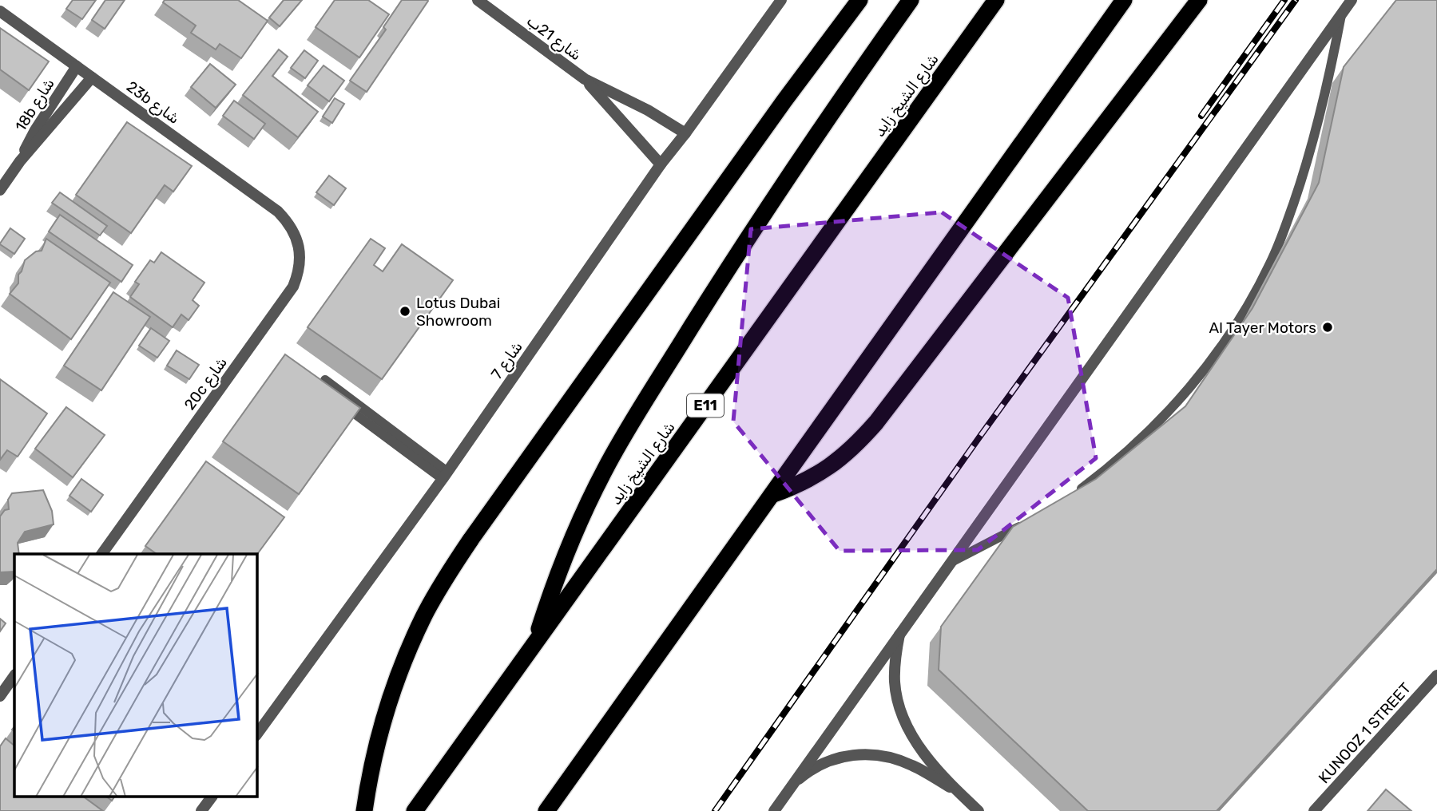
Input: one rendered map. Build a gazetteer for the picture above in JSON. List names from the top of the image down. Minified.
{"streets":{"highway":["شارع الشيخ زايد","E11"],"street":["شارع 21ب","23b شارع","18b شارع","شارع 7","20c شارع","KUNOOZ 1 STREET"]},"crossings":[["شارع 21ب","شارع 7"],["23b شارع","18b شارع"],["23b شارع","20c شارع"]],"places":["Lotus Dubai Showroom","Al Tayer Motors"]}
